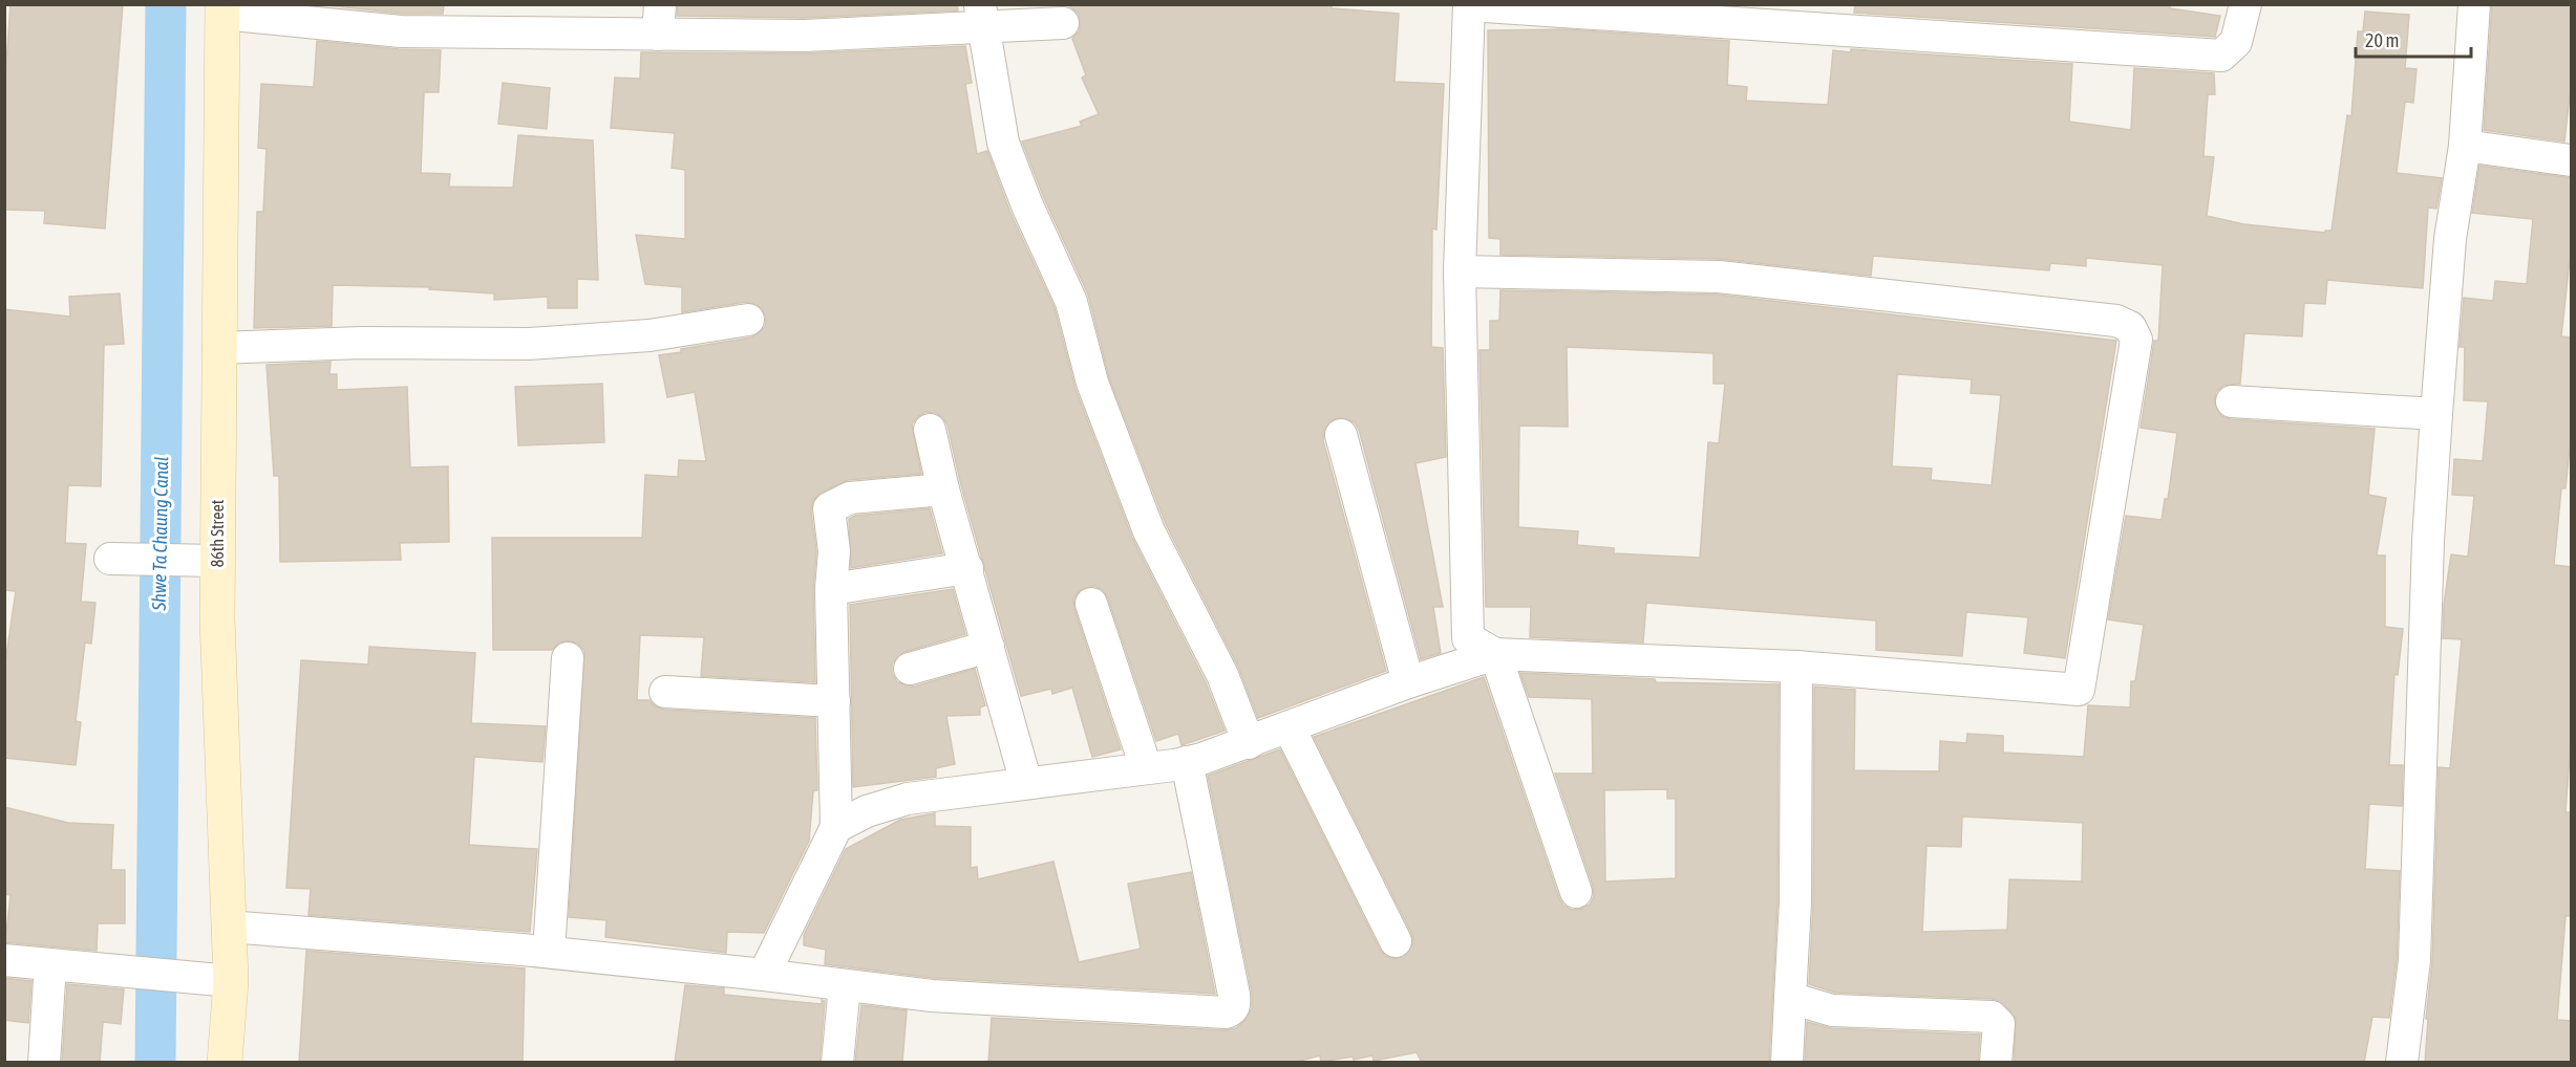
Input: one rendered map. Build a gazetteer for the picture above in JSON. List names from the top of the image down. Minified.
{"streets":{"main road":["86th Street"]},"water":["Shwe Ta Chaung Canal"],"scale_bar":"20 m"}
